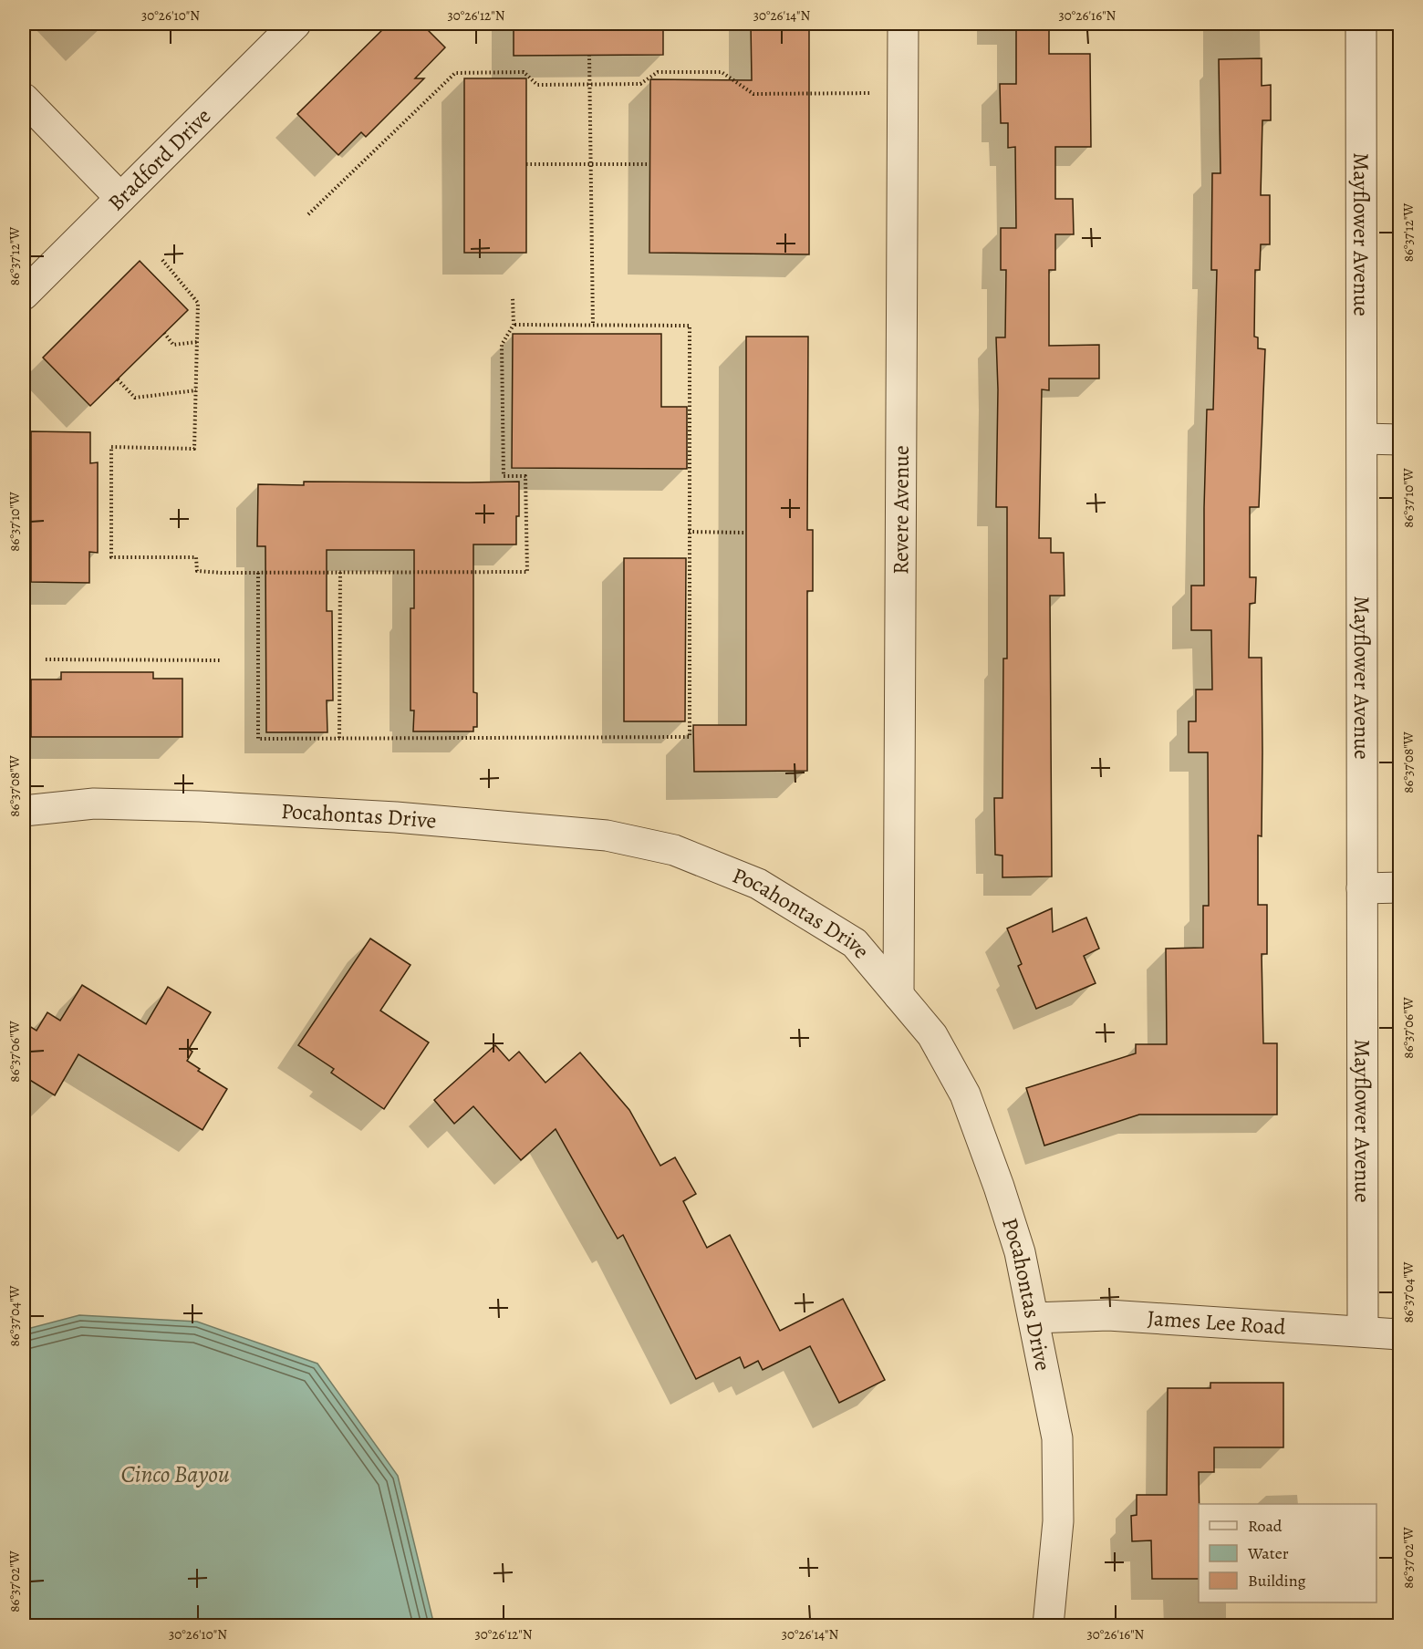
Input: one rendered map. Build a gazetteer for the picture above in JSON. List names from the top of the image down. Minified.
{"streets":{"street":["Bradford Drive","Mayflower Avenue","Revere Avenue","Pocahontas Drive","James Lee Road"]},"crossings":[["Mayflower Avenue","James Lee Road"],["Revere Avenue","Pocahontas Drive"],["Pocahontas Drive","James Lee Road"]],"water":["Cinco Bayou"],"legend":["Road","Water","Building"],"coordinates":["30°26'10\"N","30°26'12\"N","30°26'14\"N","30°26'16\"N","86°37'12\"W","86°37'10\"W","86°37'08\"W","86°37'06\"W","86°37'04\"W","86°37'02\"W"]}
